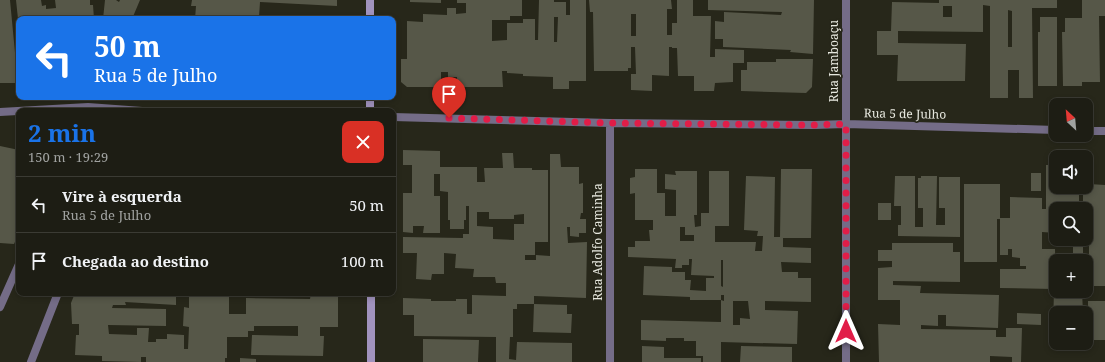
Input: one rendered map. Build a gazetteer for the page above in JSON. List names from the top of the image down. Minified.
{"streets":{"street":["Rua Jamboaçu","Rua 5 de Julho","Rua Adolfo Caminha"]},"crossings":[["Rua Jamboaçu","Rua 5 de Julho"],["Rua 5 de Julho","Rua Adolfo Caminha"]],"north":"top left","page":{"turn":["50 m","Rua 5 de Julho"],"map_buttons":["+","−"],"heading":["2 min","150 m · 19:29"],"list":[{"name":"Vire à esquerda","note":"Rua 5 de Julho","value":"50 m"},{"name":"Chegada ao destino","value":"100 m"}]}}
